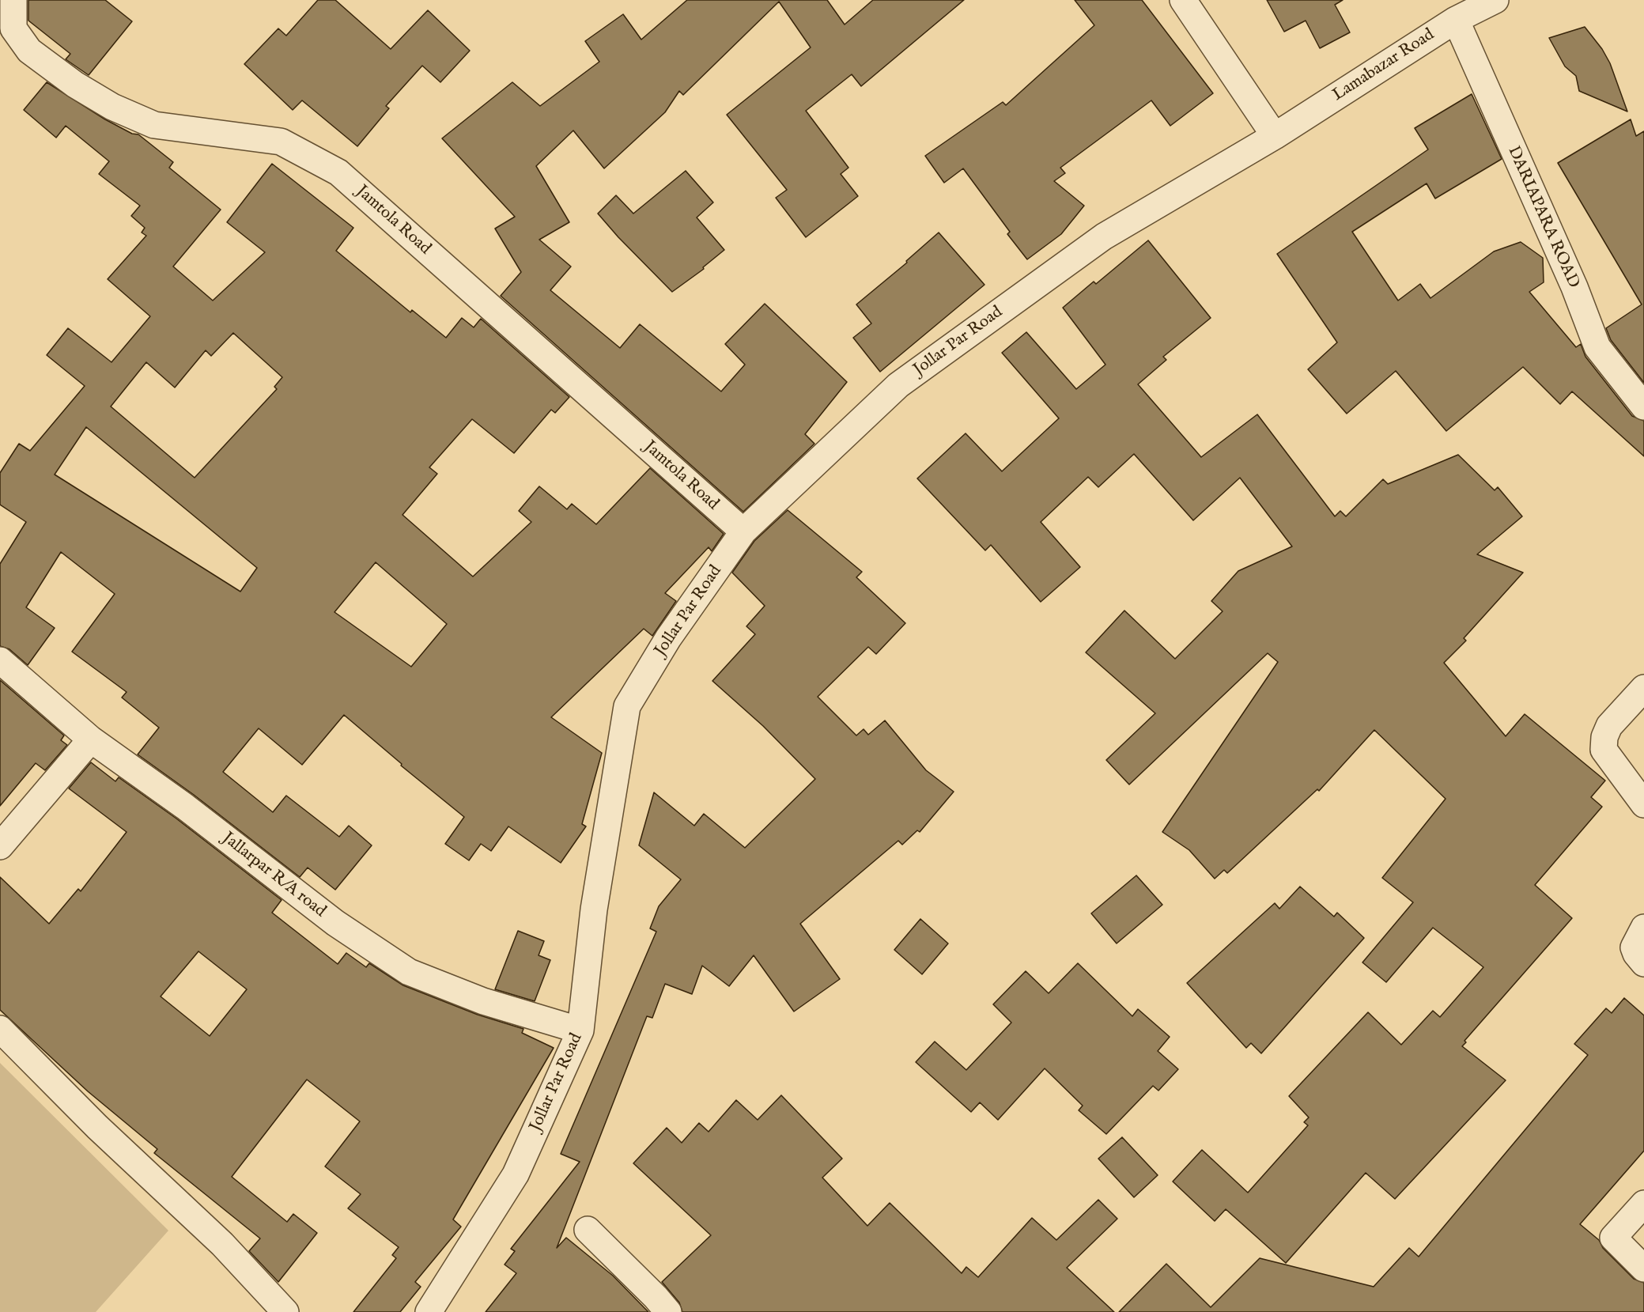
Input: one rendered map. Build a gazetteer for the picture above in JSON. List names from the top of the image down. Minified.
{"streets":{"street":["Lamabazar Road","DARIAPARA ROAD","Jamtola Road","Jollar Par Road","Jallarpar R/A road"]},"crossings":[["Lamabazar Road","DARIAPARA ROAD"],["Lamabazar Road","Jollar Par Road"],["Jamtola Road","Jollar Par Road"],["Jollar Par Road","Jallarpar R/A road"]]}
